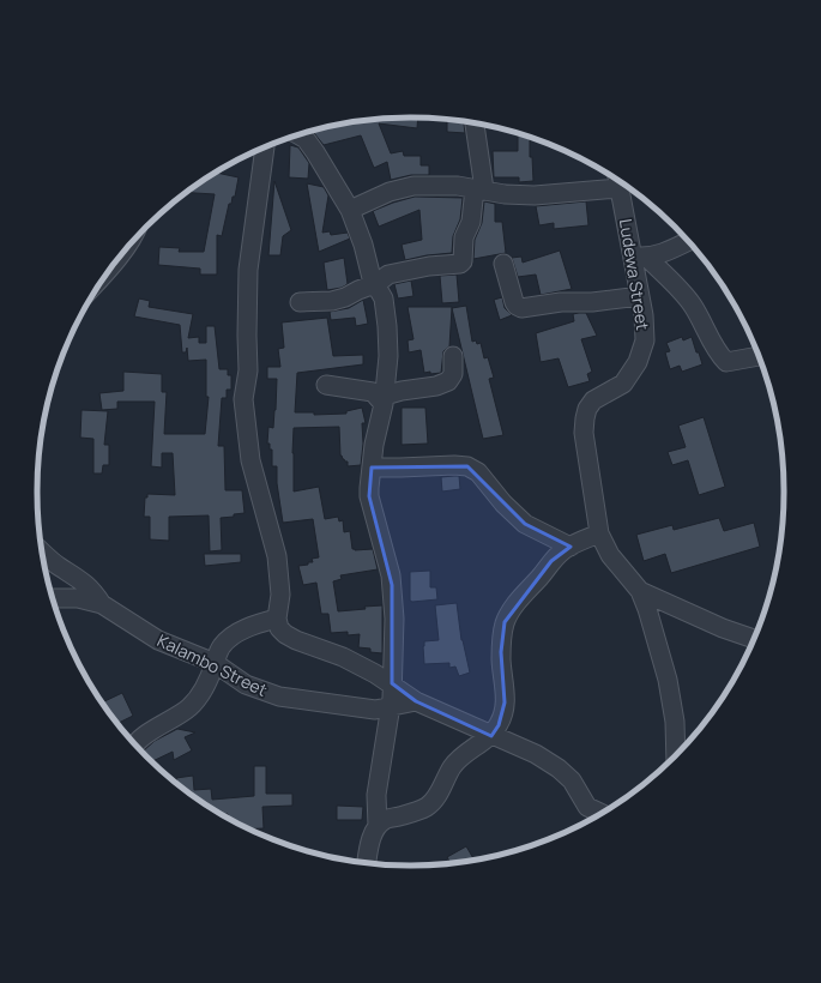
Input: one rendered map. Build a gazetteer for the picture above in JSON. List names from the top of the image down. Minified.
{"streets":{"street":["Ludewa Street","Kalambo Street"]}}
